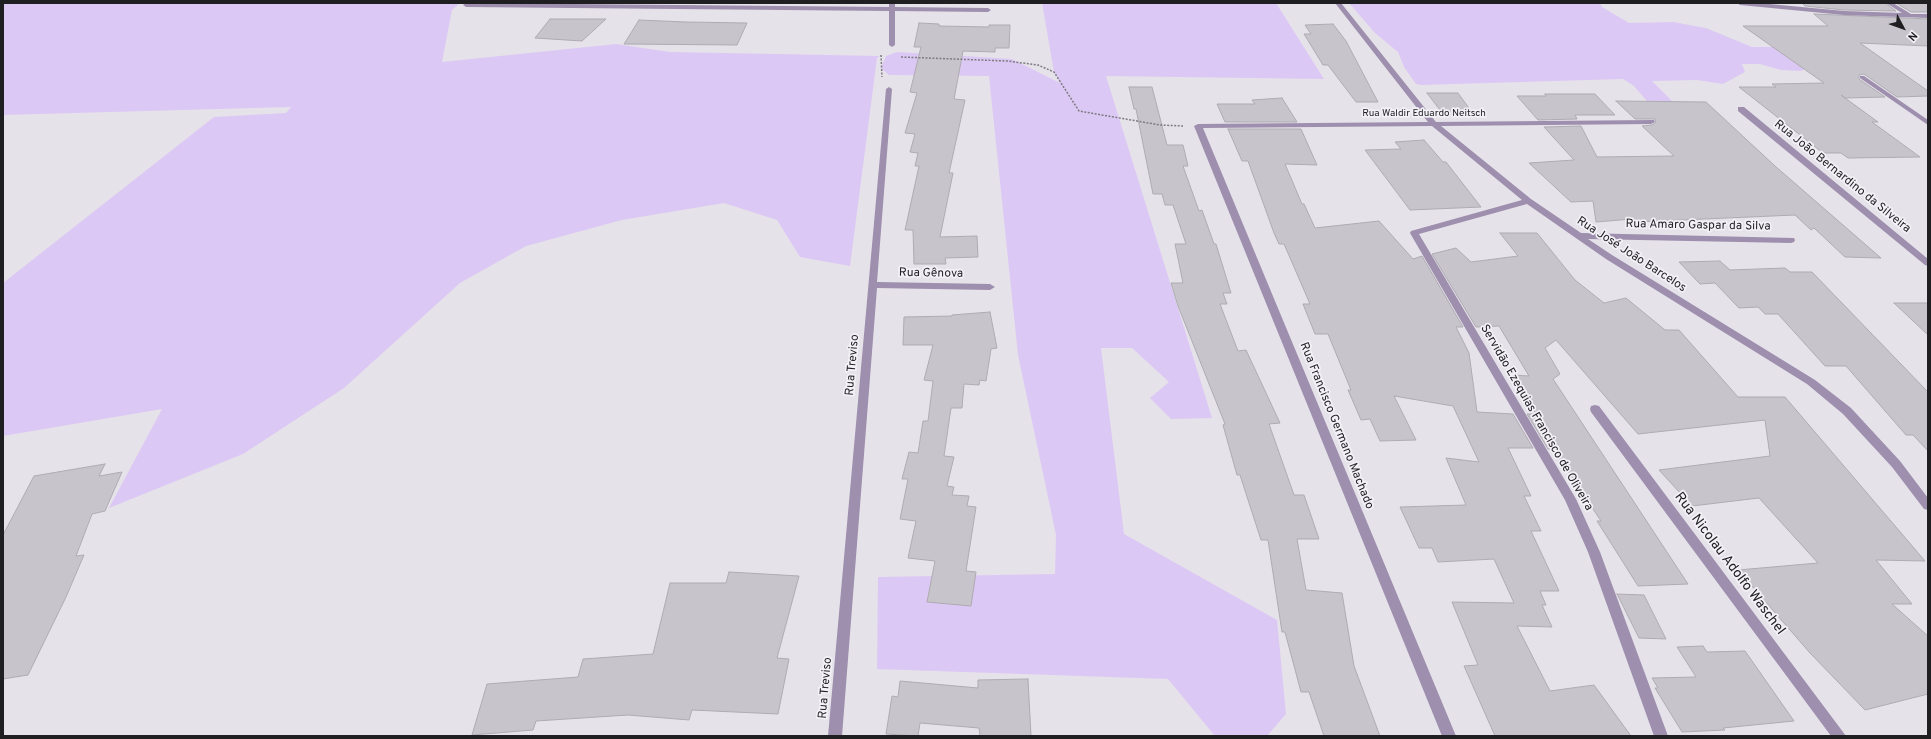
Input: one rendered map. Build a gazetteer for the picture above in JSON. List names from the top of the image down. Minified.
{"streets":{"street":["Rua Waldir Eduardo Neitsch","Rua João Bernardino da Silveira","Rua Amaro Gaspar da Silva","Rua José João Barcelos","Rua Gênova","Rua Treviso","Servidão Ezequias Francisco de Oliveira","Rua Francisco Germano Machado","Rua Nicolau Adolfo Waschel"]},"crossings":[["Rua Waldir Eduardo Neitsch","Rua José João Barcelos"],["Rua Waldir Eduardo Neitsch","Rua Francisco Germano Machado"],["Rua Amaro Gaspar da Silva","Rua José João Barcelos"],["Rua José João Barcelos","Servidão Ezequias Francisco de Oliveira"],["Rua Gênova","Rua Treviso"]],"north":"bottom right"}
